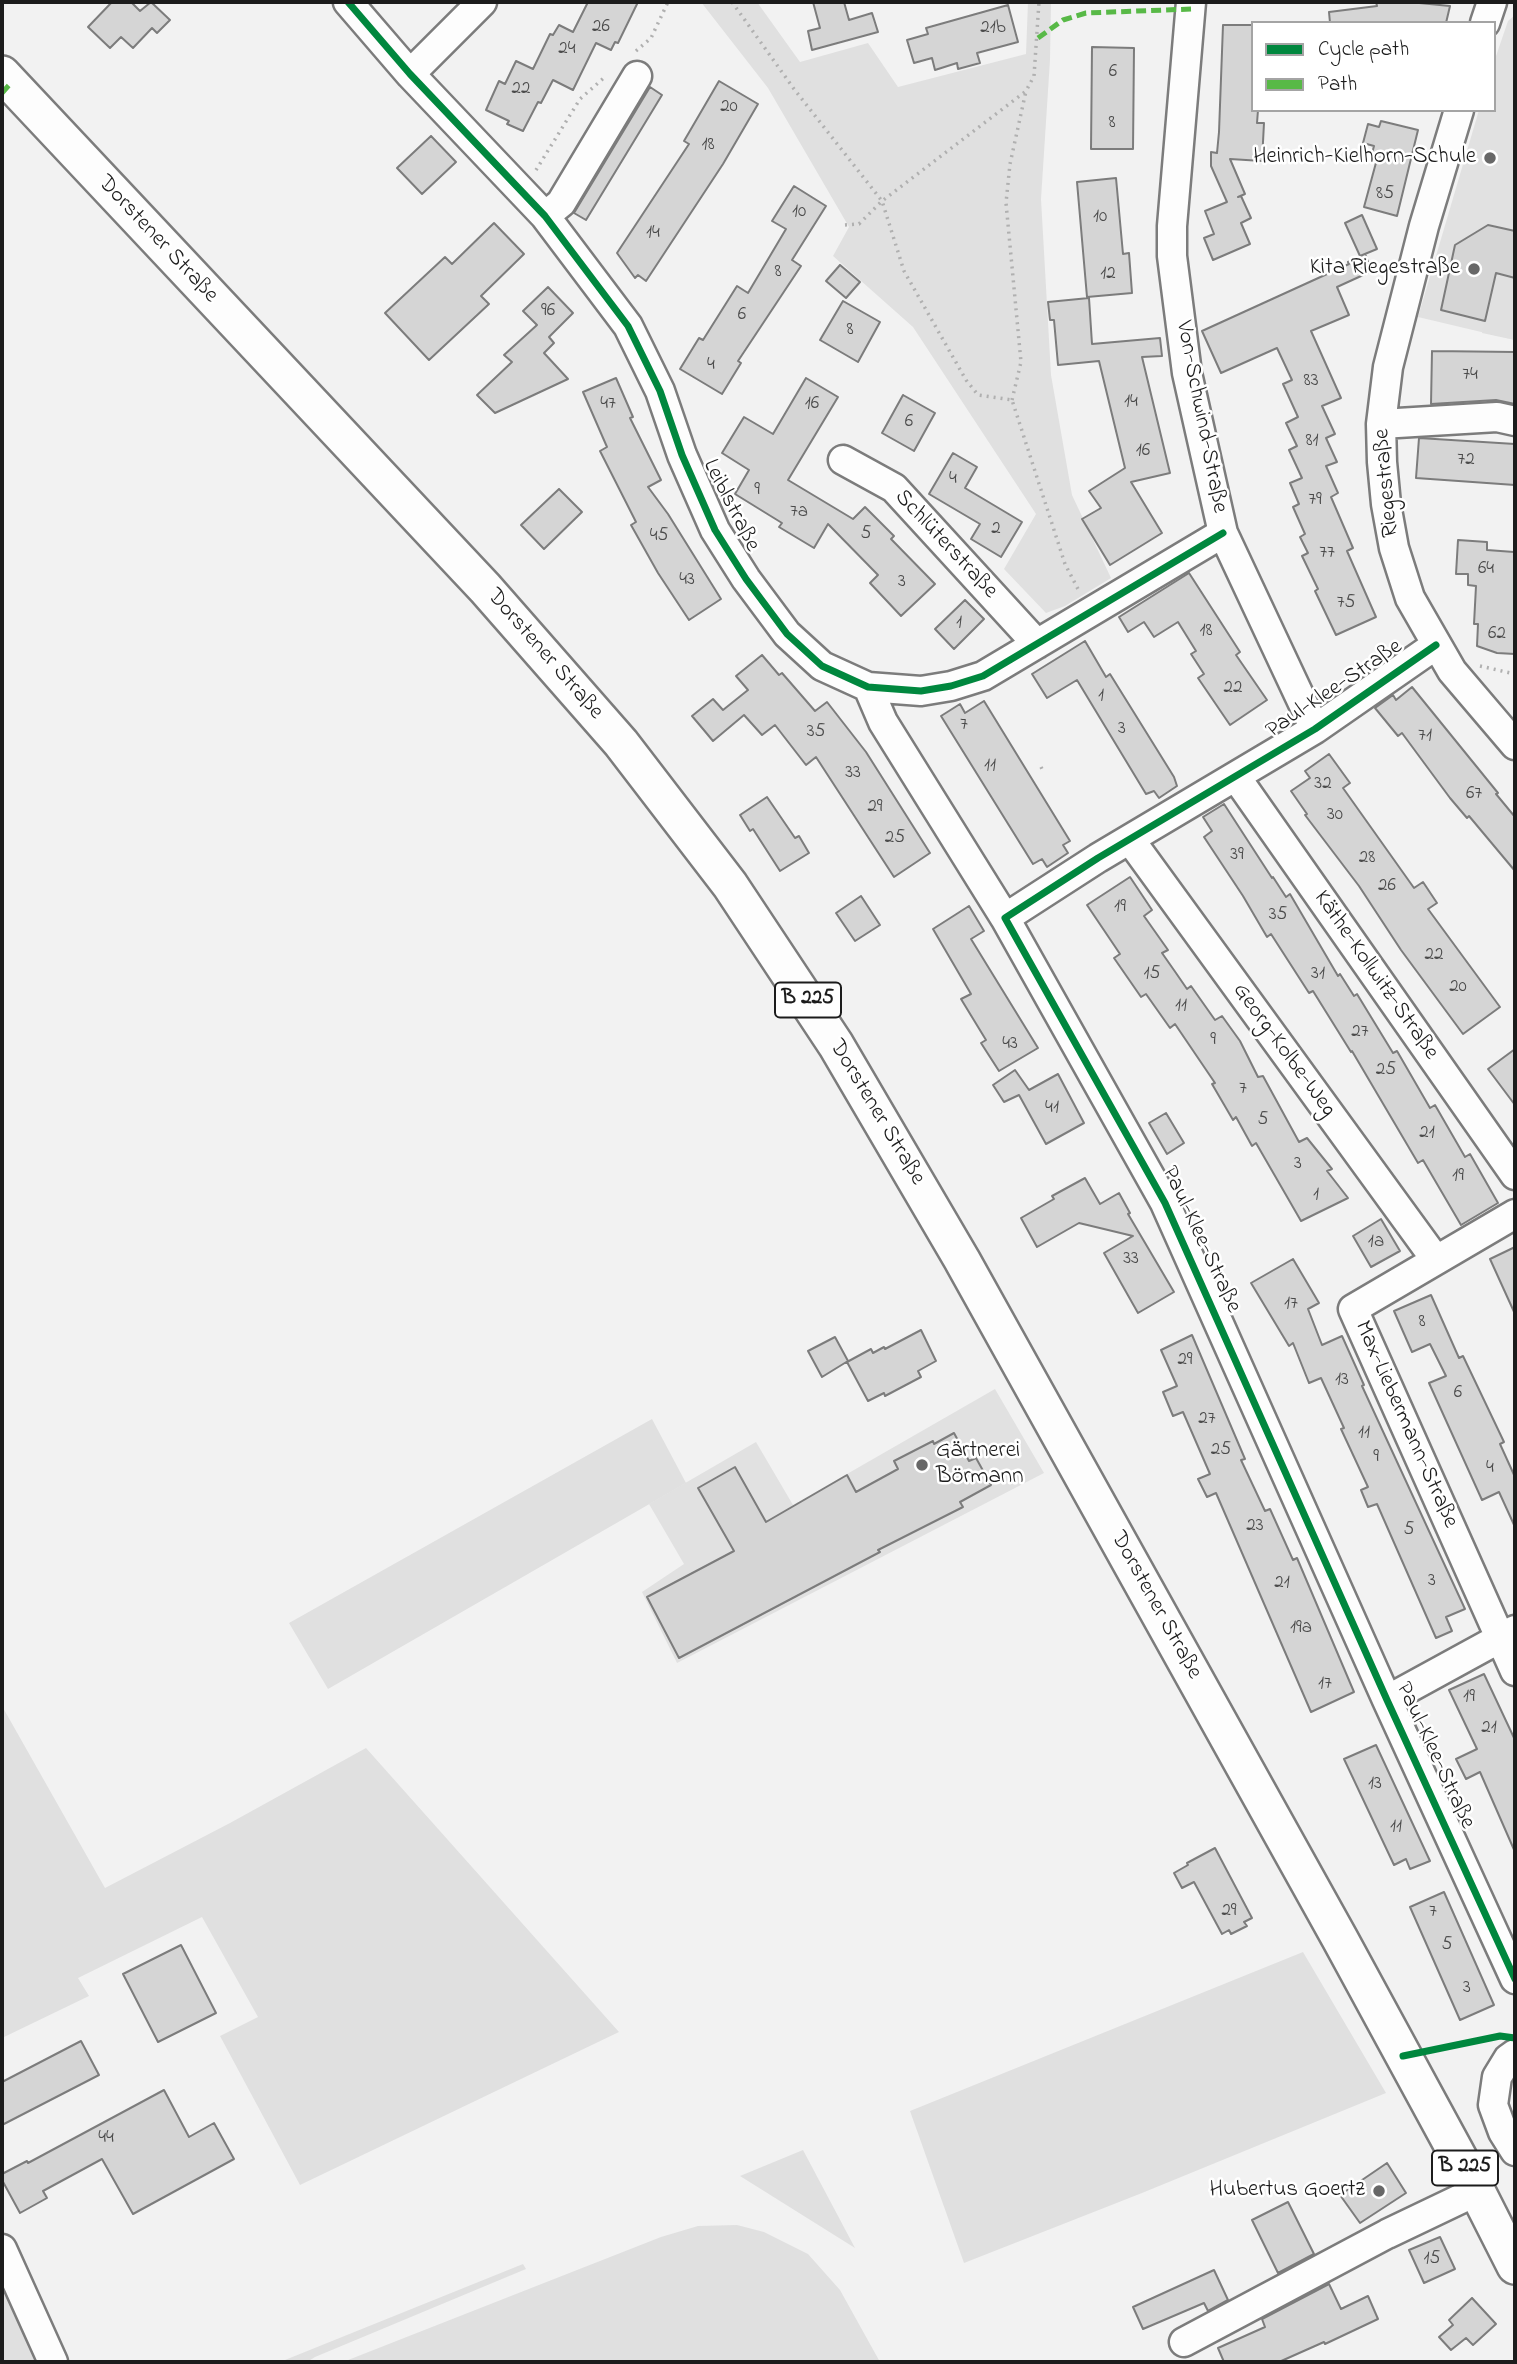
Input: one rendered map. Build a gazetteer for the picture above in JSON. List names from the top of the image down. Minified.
{"streets":{"main road":["Dorstener Straße","B 225"],"street":["Von-Schwind-Straße","Riegestraße","Leiblstraße","Schlüterstraße","Paul-Klee-Straße","Käthe-Kollwitz-Straße","Georg-Kolbe-Weg","Max-Liebermann-Straße"]},"crossings":[["Von-Schwind-Straße","Leiblstraße"],["Von-Schwind-Straße","Paul-Klee-Straße"],["Riegestraße","Paul-Klee-Straße"],["Leiblstraße","Schlüterstraße"],["Paul-Klee-Straße","Käthe-Kollwitz-Straße"],["Paul-Klee-Straße","Georg-Kolbe-Weg"],["Georg-Kolbe-Weg","Max-Liebermann-Straße"]],"places":["Heinrich-Kielhorn-Schule","Kita Riegestraße","Gärtnerei Börmann","Hubertus Goertz"],"house_numbers":["26","21b","24","6","22","20","8","18","85","10","10","14","8","12","96","6","8","4","74","83","14","47","16","6","81","16","72","4","9","79","7a","2","5","45","77","64","43","3","75","1","18","62","22","1","7","3","35","71","11","33","32","67","29","30","25","39","28","26","19","35","22","15","31","20","11","27","9","43","25","7","41","5","21","3","19","1","1a","33","17","8","29","13","6","27","11","25","9","4","23","5","3","21","19a","17","19","21","13","11","29","7","5","3","44","15"],"legend":["Cycle path","Path"]}
